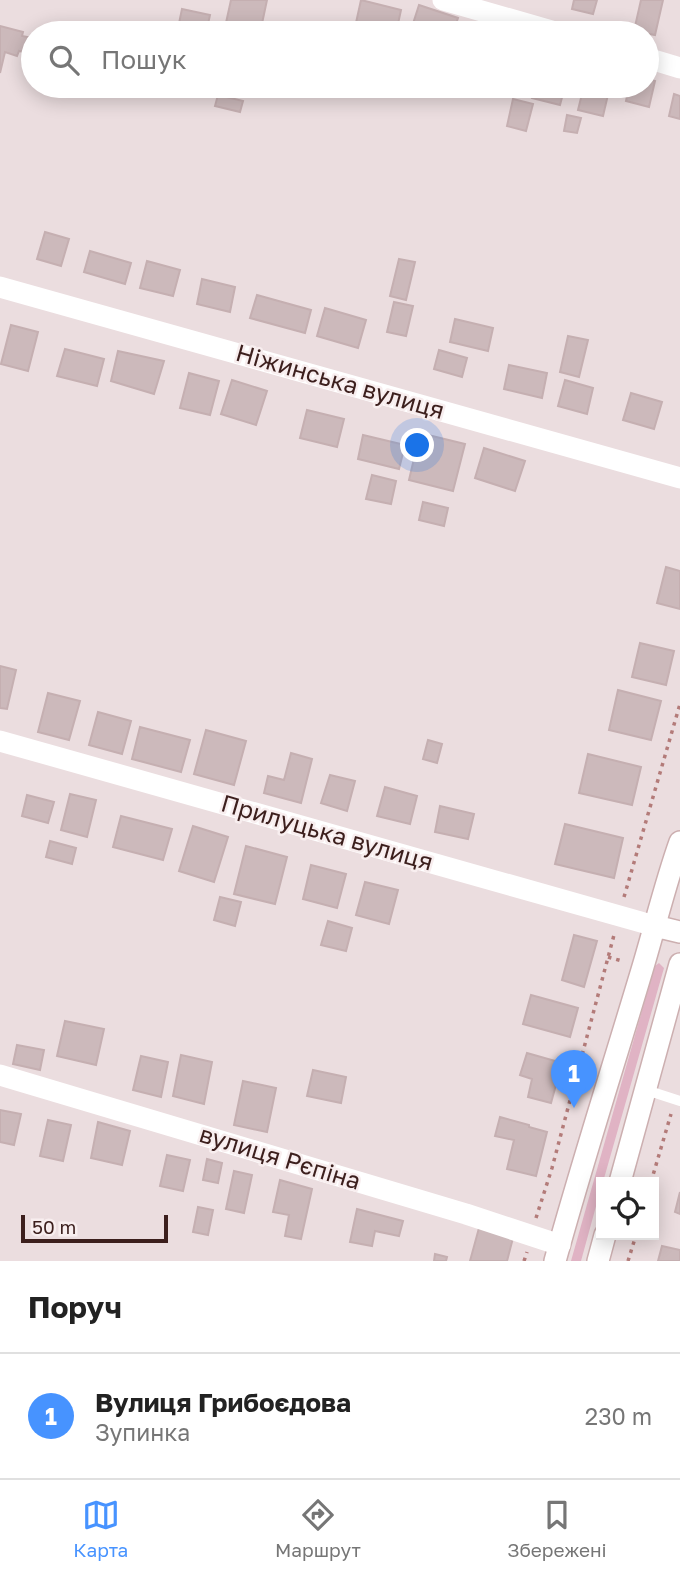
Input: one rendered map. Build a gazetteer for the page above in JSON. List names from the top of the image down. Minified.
{"streets":{"street":["Ніжинська вулиця","Прилуцька вулиця","вулиця Рєпіна"]},"scale_bar":"50 m","page":{"search":"Пошук","pins":"1","scale":"50 m","heading":"Поруч","list":[{"mark":"1","name":"Вулиця Грибоєдова","note":"Зупинка","value":"230 m"}],"nav":["Карта","Маршрут","Збережені"]}}
